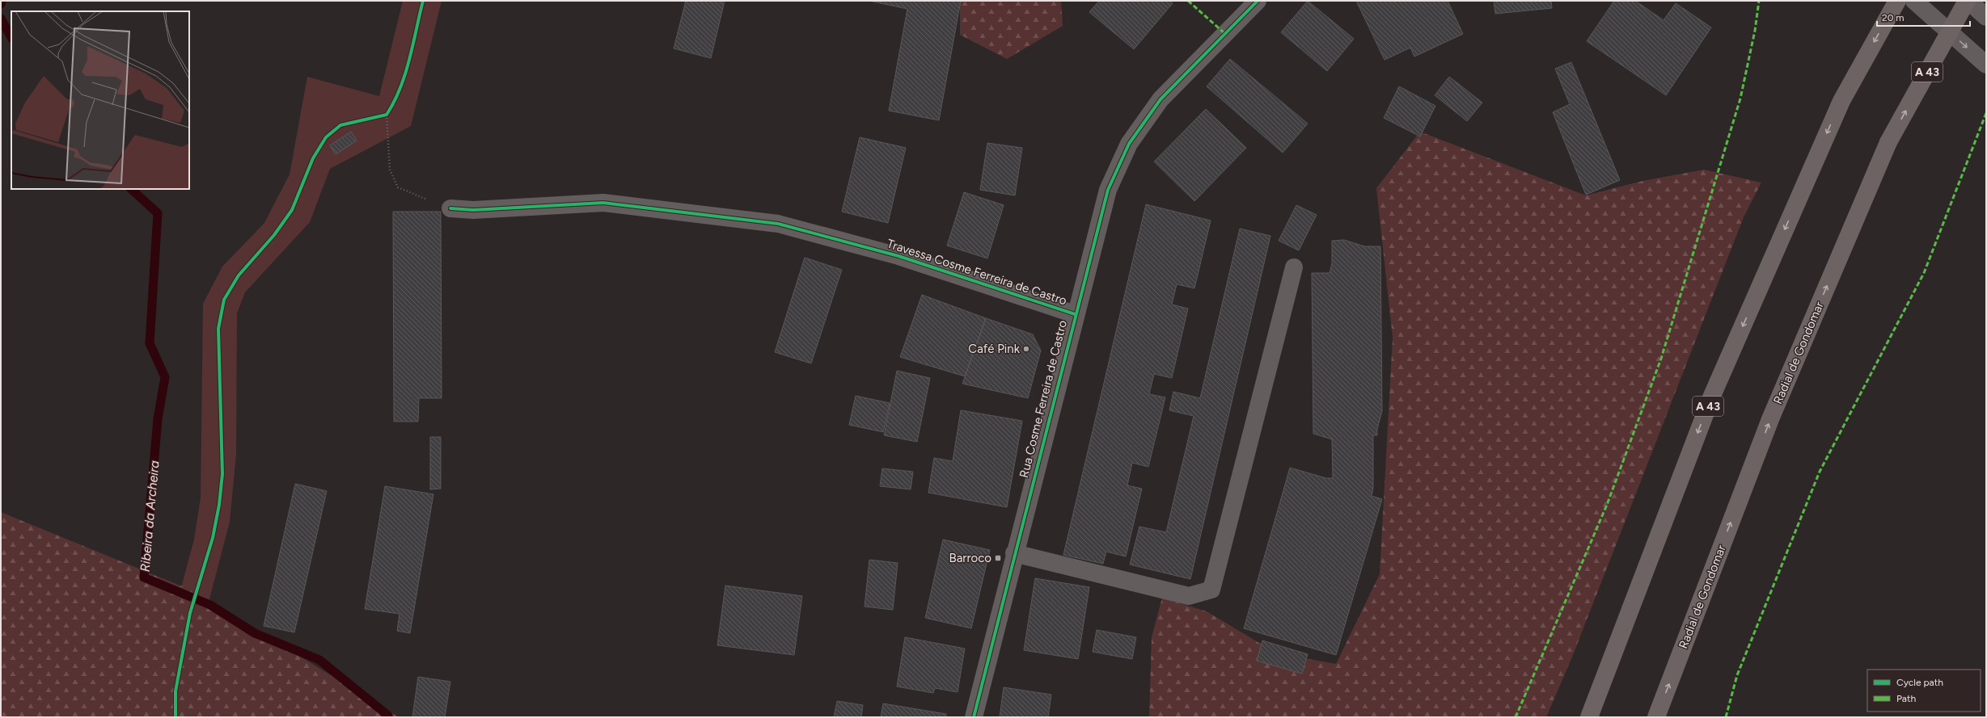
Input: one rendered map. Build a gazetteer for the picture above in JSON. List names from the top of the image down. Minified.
{"streets":{"highway":["A 43","Radial de Gondomar"],"street":["Travessa Cosme Ferreira de Castro","Rua Cosme Ferreira de Castro"]},"crossings":[["Travessa Cosme Ferreira de Castro","Rua Cosme Ferreira de Castro"]],"water":["Ribeira da Archeira"],"places":{"other":["Café Pink"],"transit":["Barroco"]},"legend":["Cycle path","Path"],"scale_bar":"20 m"}
